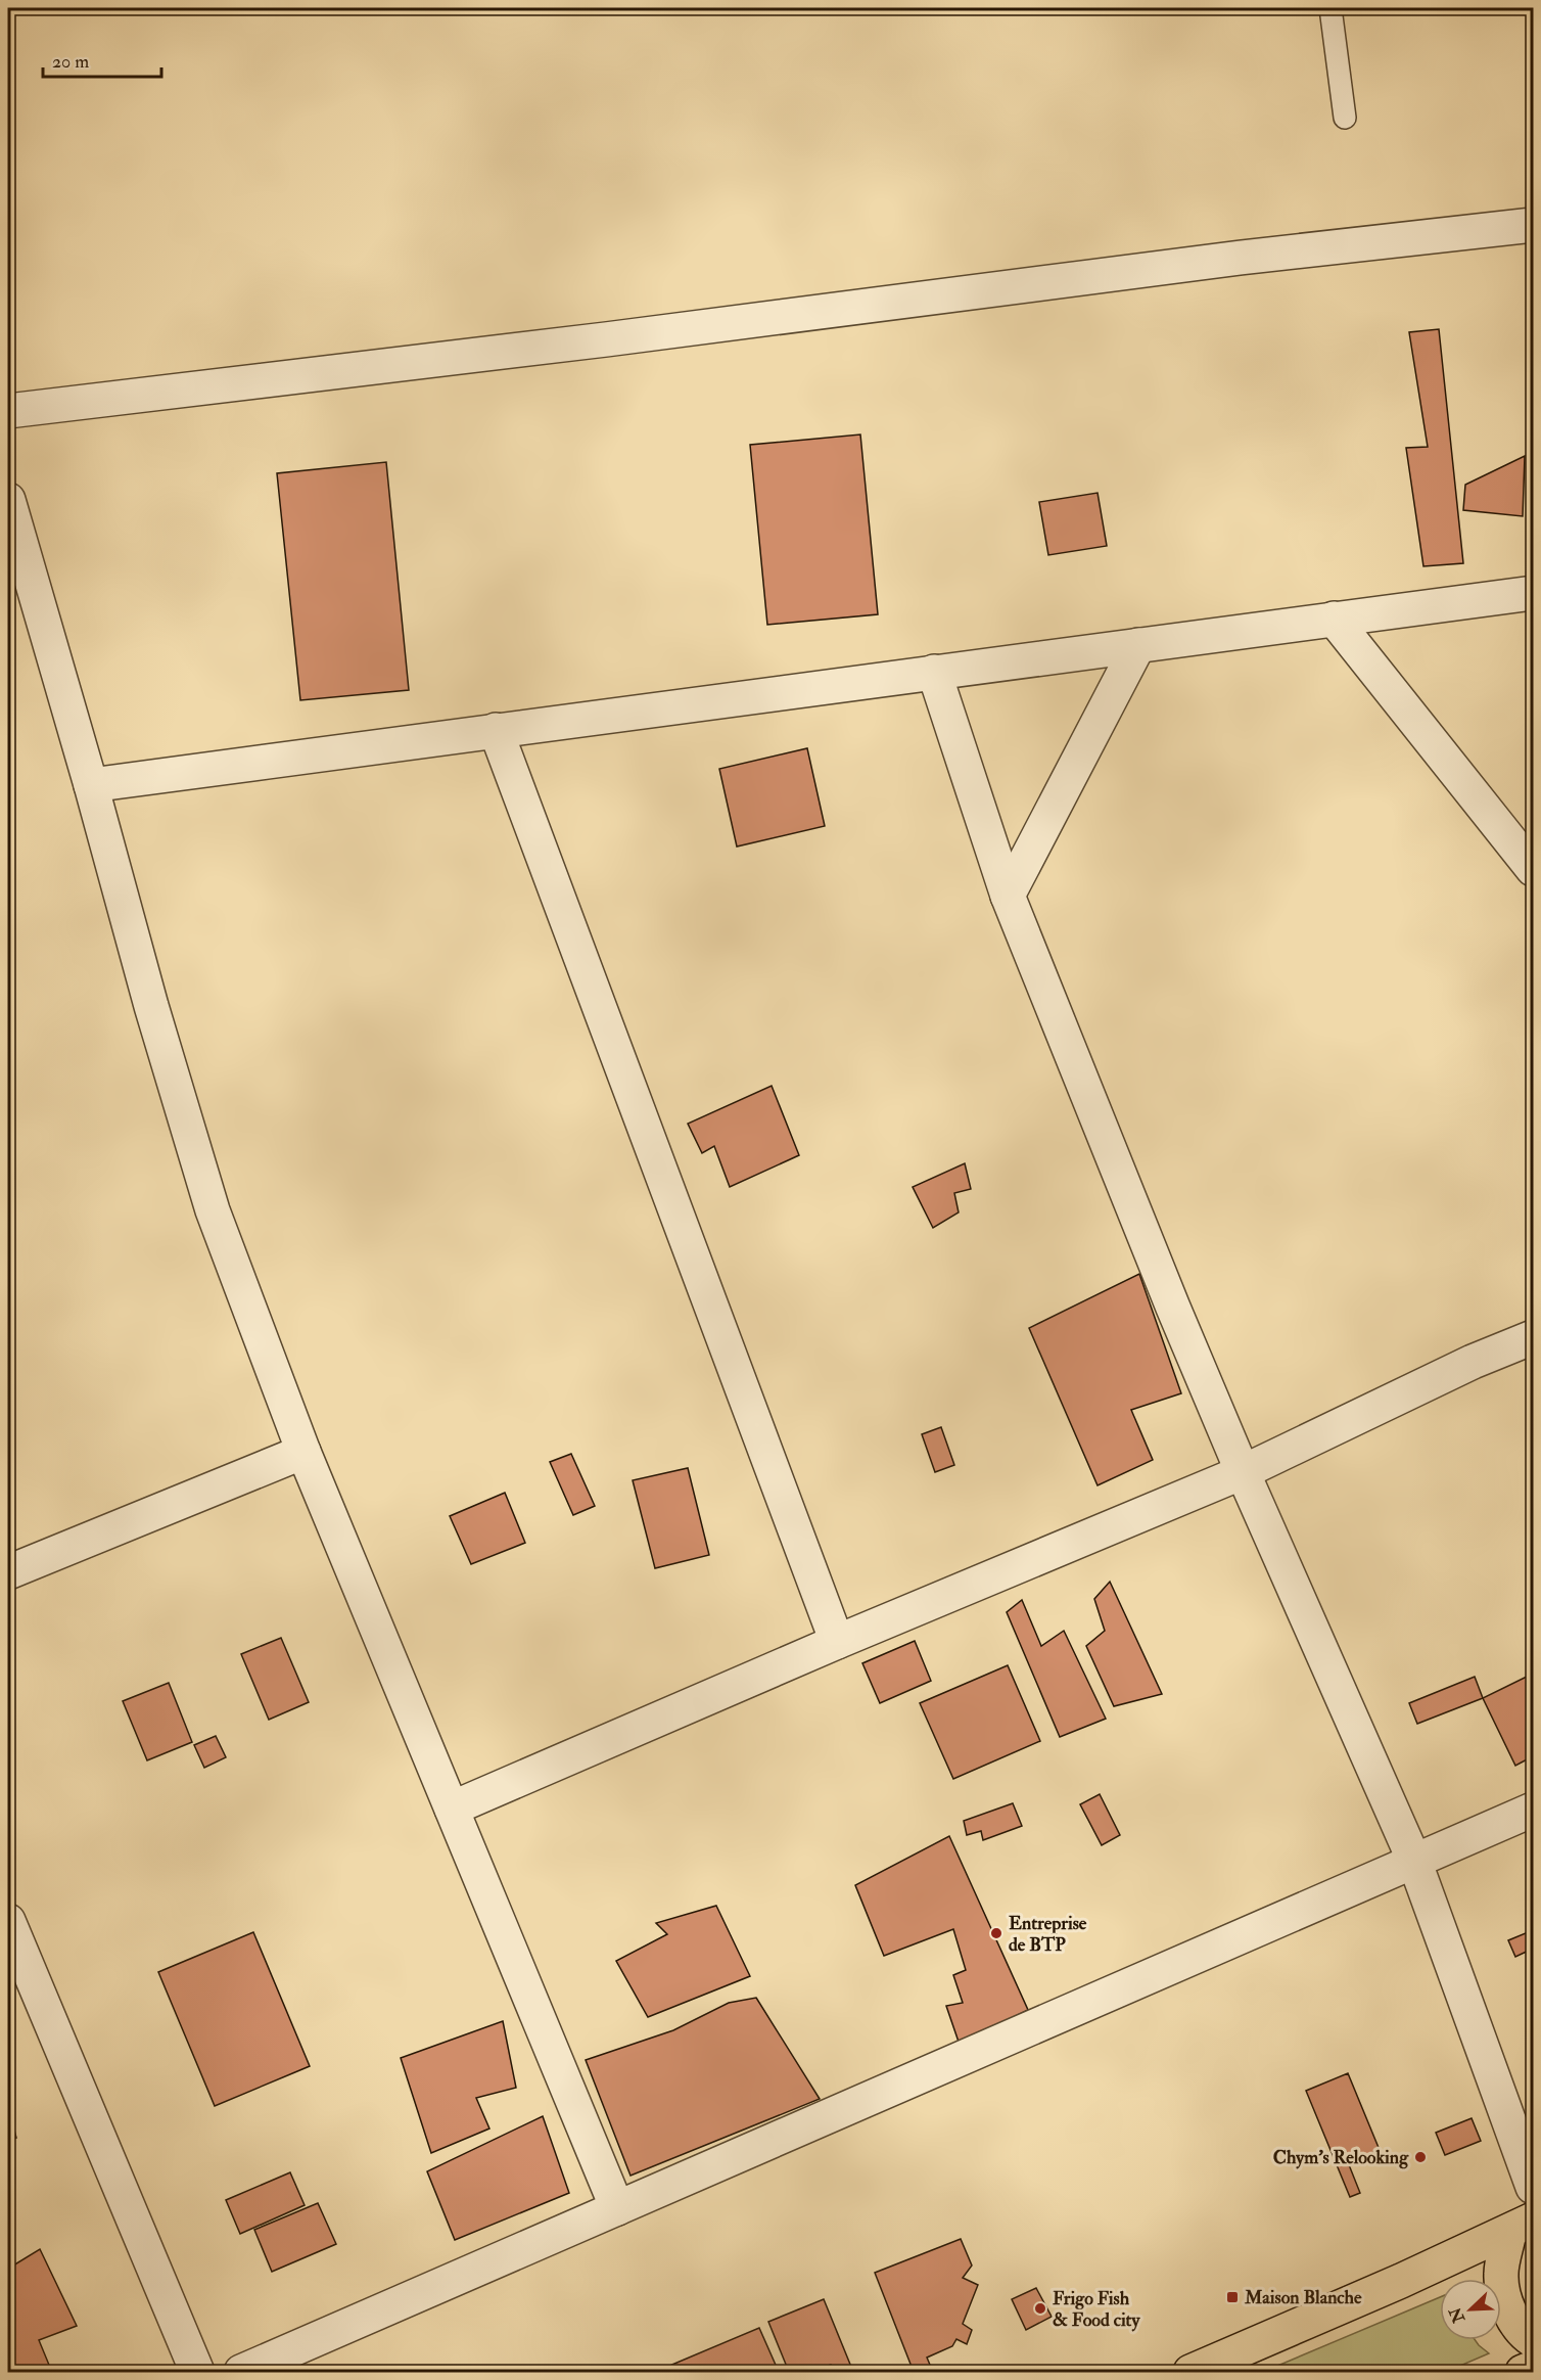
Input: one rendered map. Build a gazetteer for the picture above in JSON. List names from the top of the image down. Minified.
{"places":{"other":["Entreprise de BTP","Chym's Relooking","Frigo Fish & Food city"],"transit":["Maison Blanche"]},"scale_bar":"20 m","north":"bottom left"}
